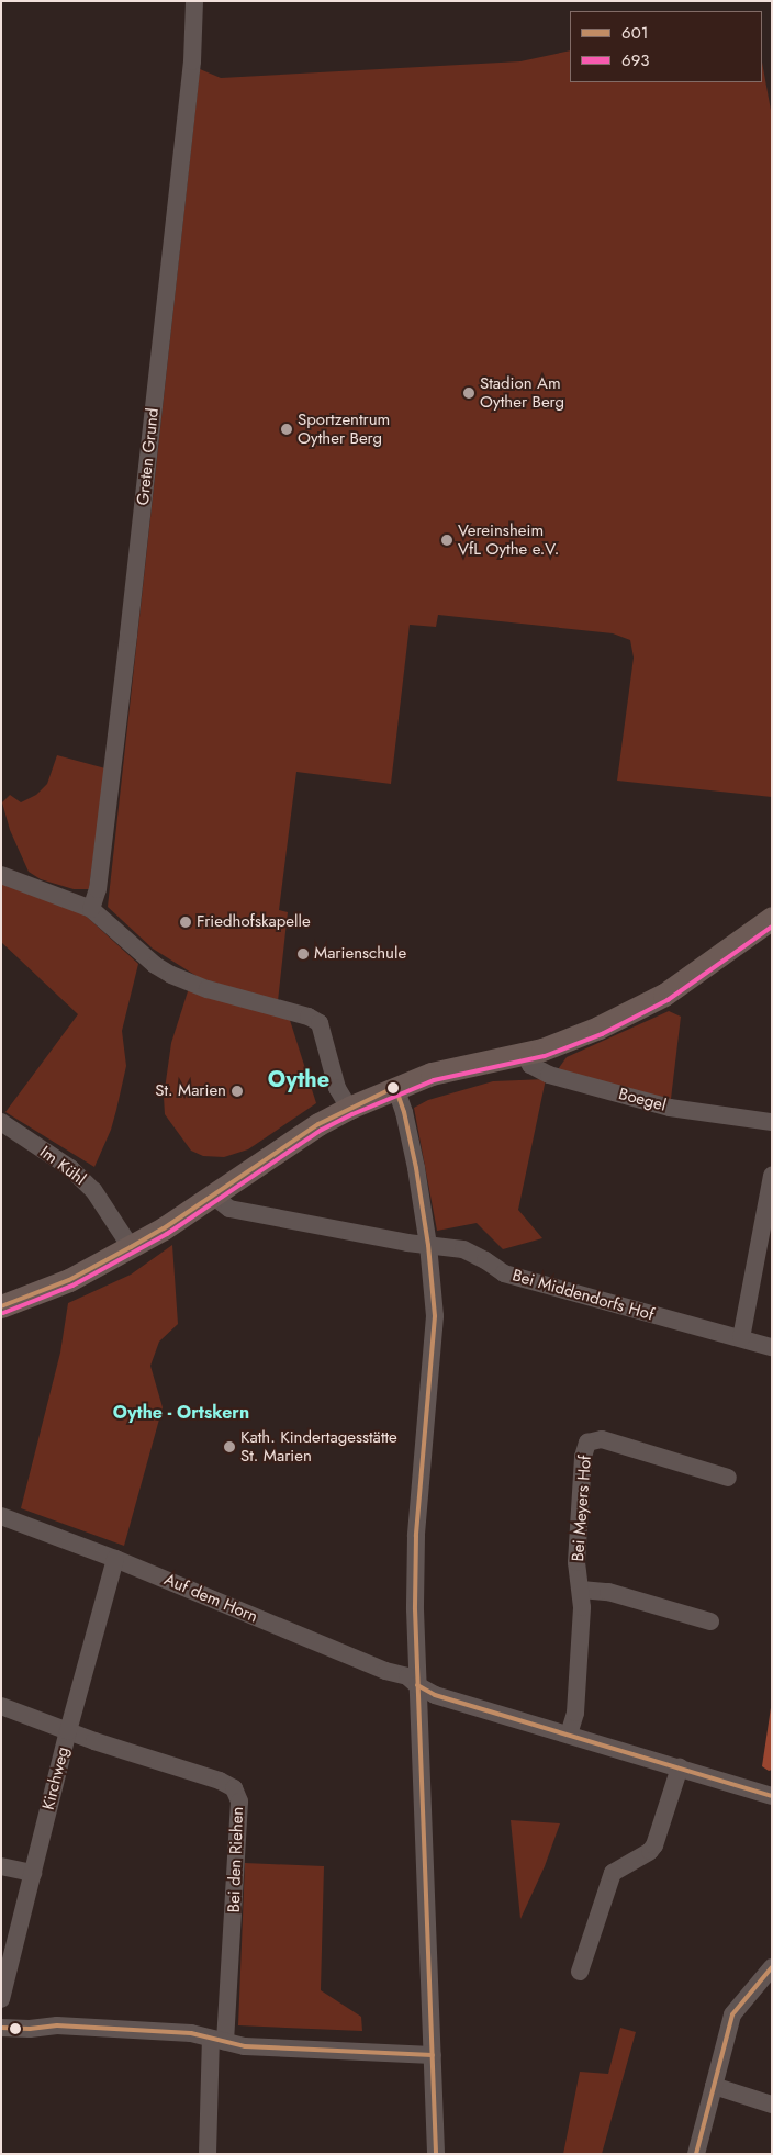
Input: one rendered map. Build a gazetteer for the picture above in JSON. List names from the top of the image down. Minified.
{"streets":{"street":["Greten Grund","Boegel","Im Kühl","Bei Middendorfs Hof","Bei Meyers Hof","Auf dem Horn","Kirchweg","Bei den Riehen"]},"crossings":[["Bei Meyers Hof","Auf dem Horn"],["Auf dem Horn","Kirchweg"],["Kirchweg","Bei den Riehen"]],"districts":["Oythe","Oythe - Ortskern"],"places":["Stadion Am Oyther Berg","Sportzentrum Oyther Berg","Vereinsheim VfL Oythe e.V.","Friedhofskapelle","Marienschule","St. Marien","Kath. Kindertagesstätte St. Marien"],"lines":["transit line 693","transit line 601"],"legend":["601","693"]}
